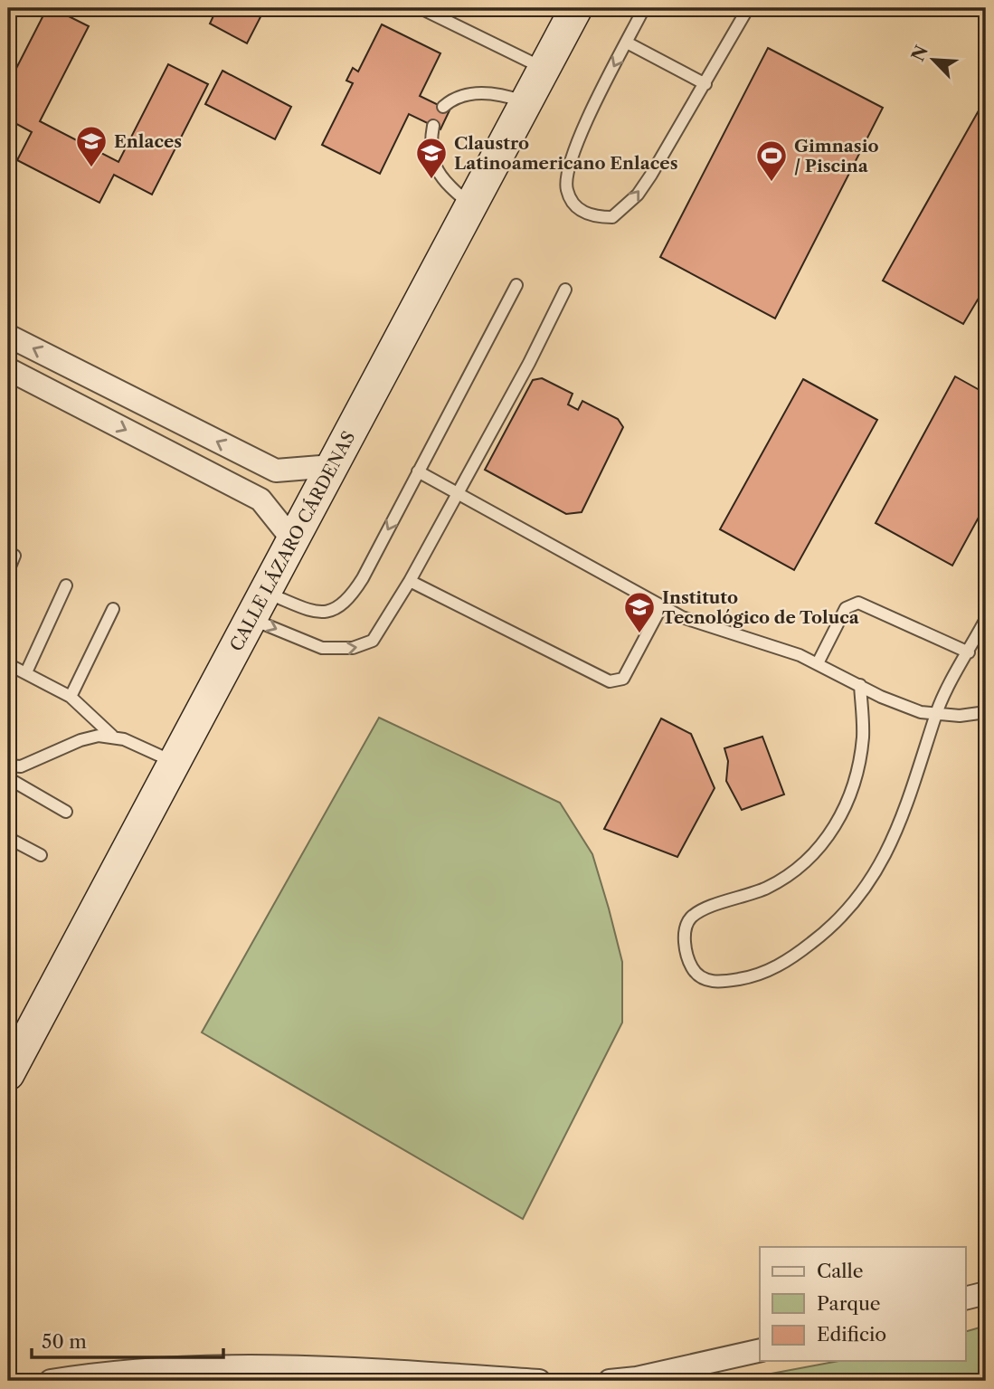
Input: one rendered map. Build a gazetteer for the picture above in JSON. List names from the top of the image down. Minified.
{"streets":{"street":["CALLE LÁZARO CÁRDENAS"]},"places":{"school or university":["Enlaces","Claustro Latinoamericano Enlaces","Instituto Tecnológico de Toluca"],"sports":["Gimnasio / Piscina"]},"legend":["Calle","Parque","Edificio"],"scale_bar":"50 m","north":"top left"}
